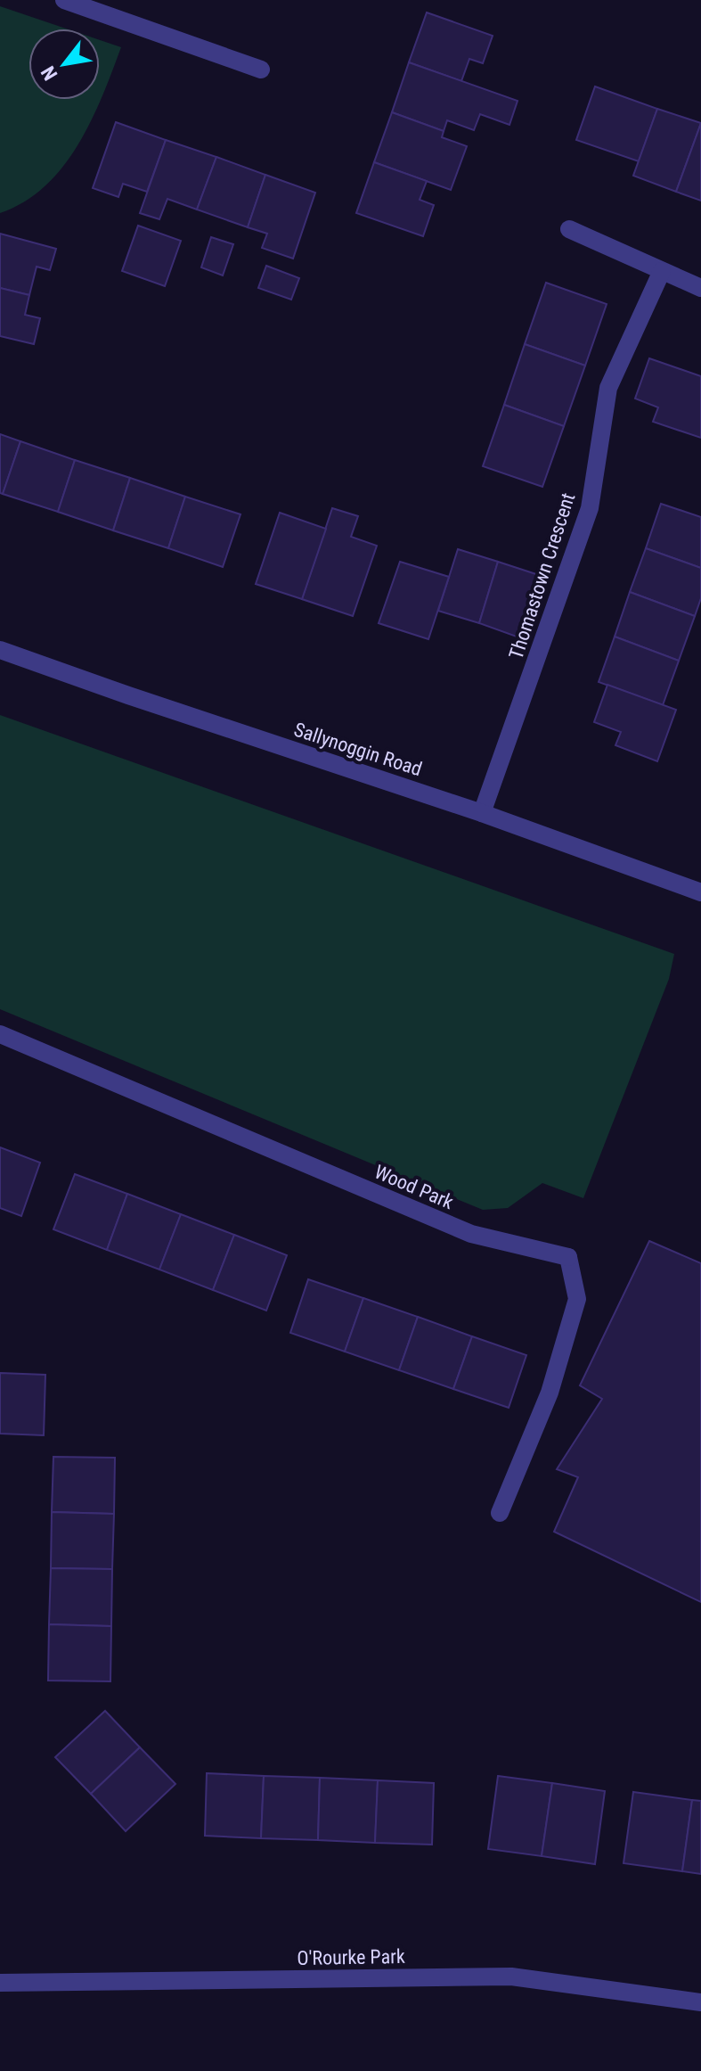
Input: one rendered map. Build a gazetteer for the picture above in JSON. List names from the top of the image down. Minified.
{"streets":{"street":["Thomastown Crescent","Sallynoggin Road","Wood Park","O'Rourke Park"]},"crossings":[["Thomastown Crescent","Sallynoggin Road"]],"north":"bottom left"}
